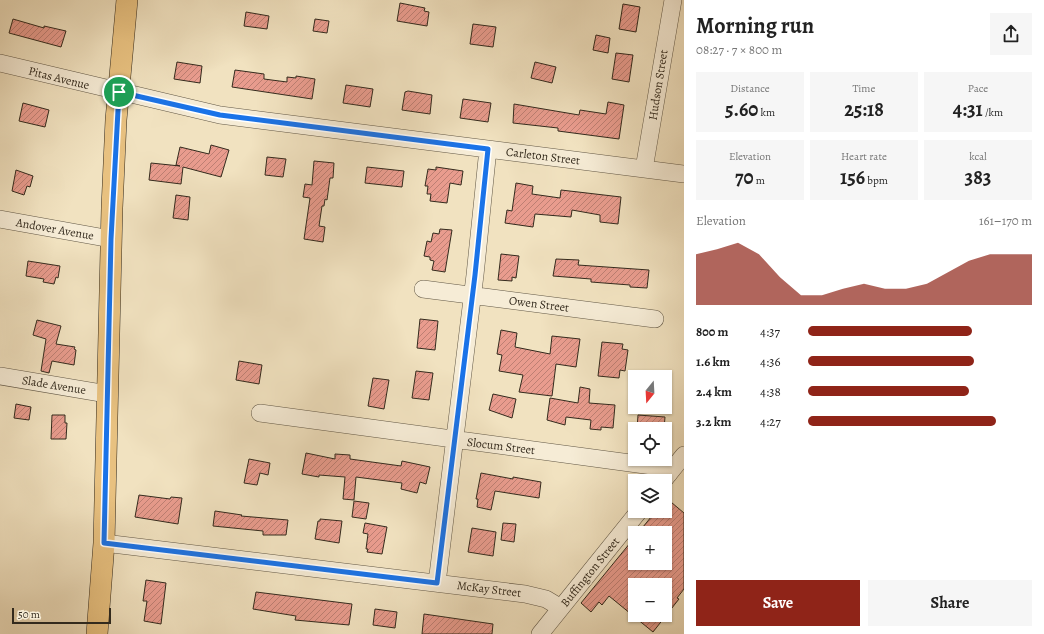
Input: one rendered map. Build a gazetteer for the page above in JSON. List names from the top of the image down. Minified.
{"streets":{"street":["Pitas Avenue","Hudson Street","Carleton Street","Andover Avenue","Owen Street","Slade Avenue","Slocum Street","Buffington Street","McKay Street"]},"crossings":[["Pitas Avenue","Carleton Street"],["Hudson Street","Carleton Street"],["Buffington Street","McKay Street"]],"scale_bar":"50 m","north":"bottom","page":{"heading":["Morning run","08:27 · 7 × 800 m"],"stats":[["Distance","5.60 km"],["Time","25:18"],["Pace","4:31 /km"],["Elevation","70 m"],["Heart rate","156 bpm"],["kcal","383"]],"chart":["Elevation","161–170 m"],"list":[{"name":"800 m","note":"4:37"},{"name":"1.6 km","note":"4:36"},{"name":"2.4 km","note":"4:38"},{"name":"3.2 km","note":"4:27"}],"map_buttons":["+","−"],"buttons":["Save","Share"],"scale":"50 m"}}
